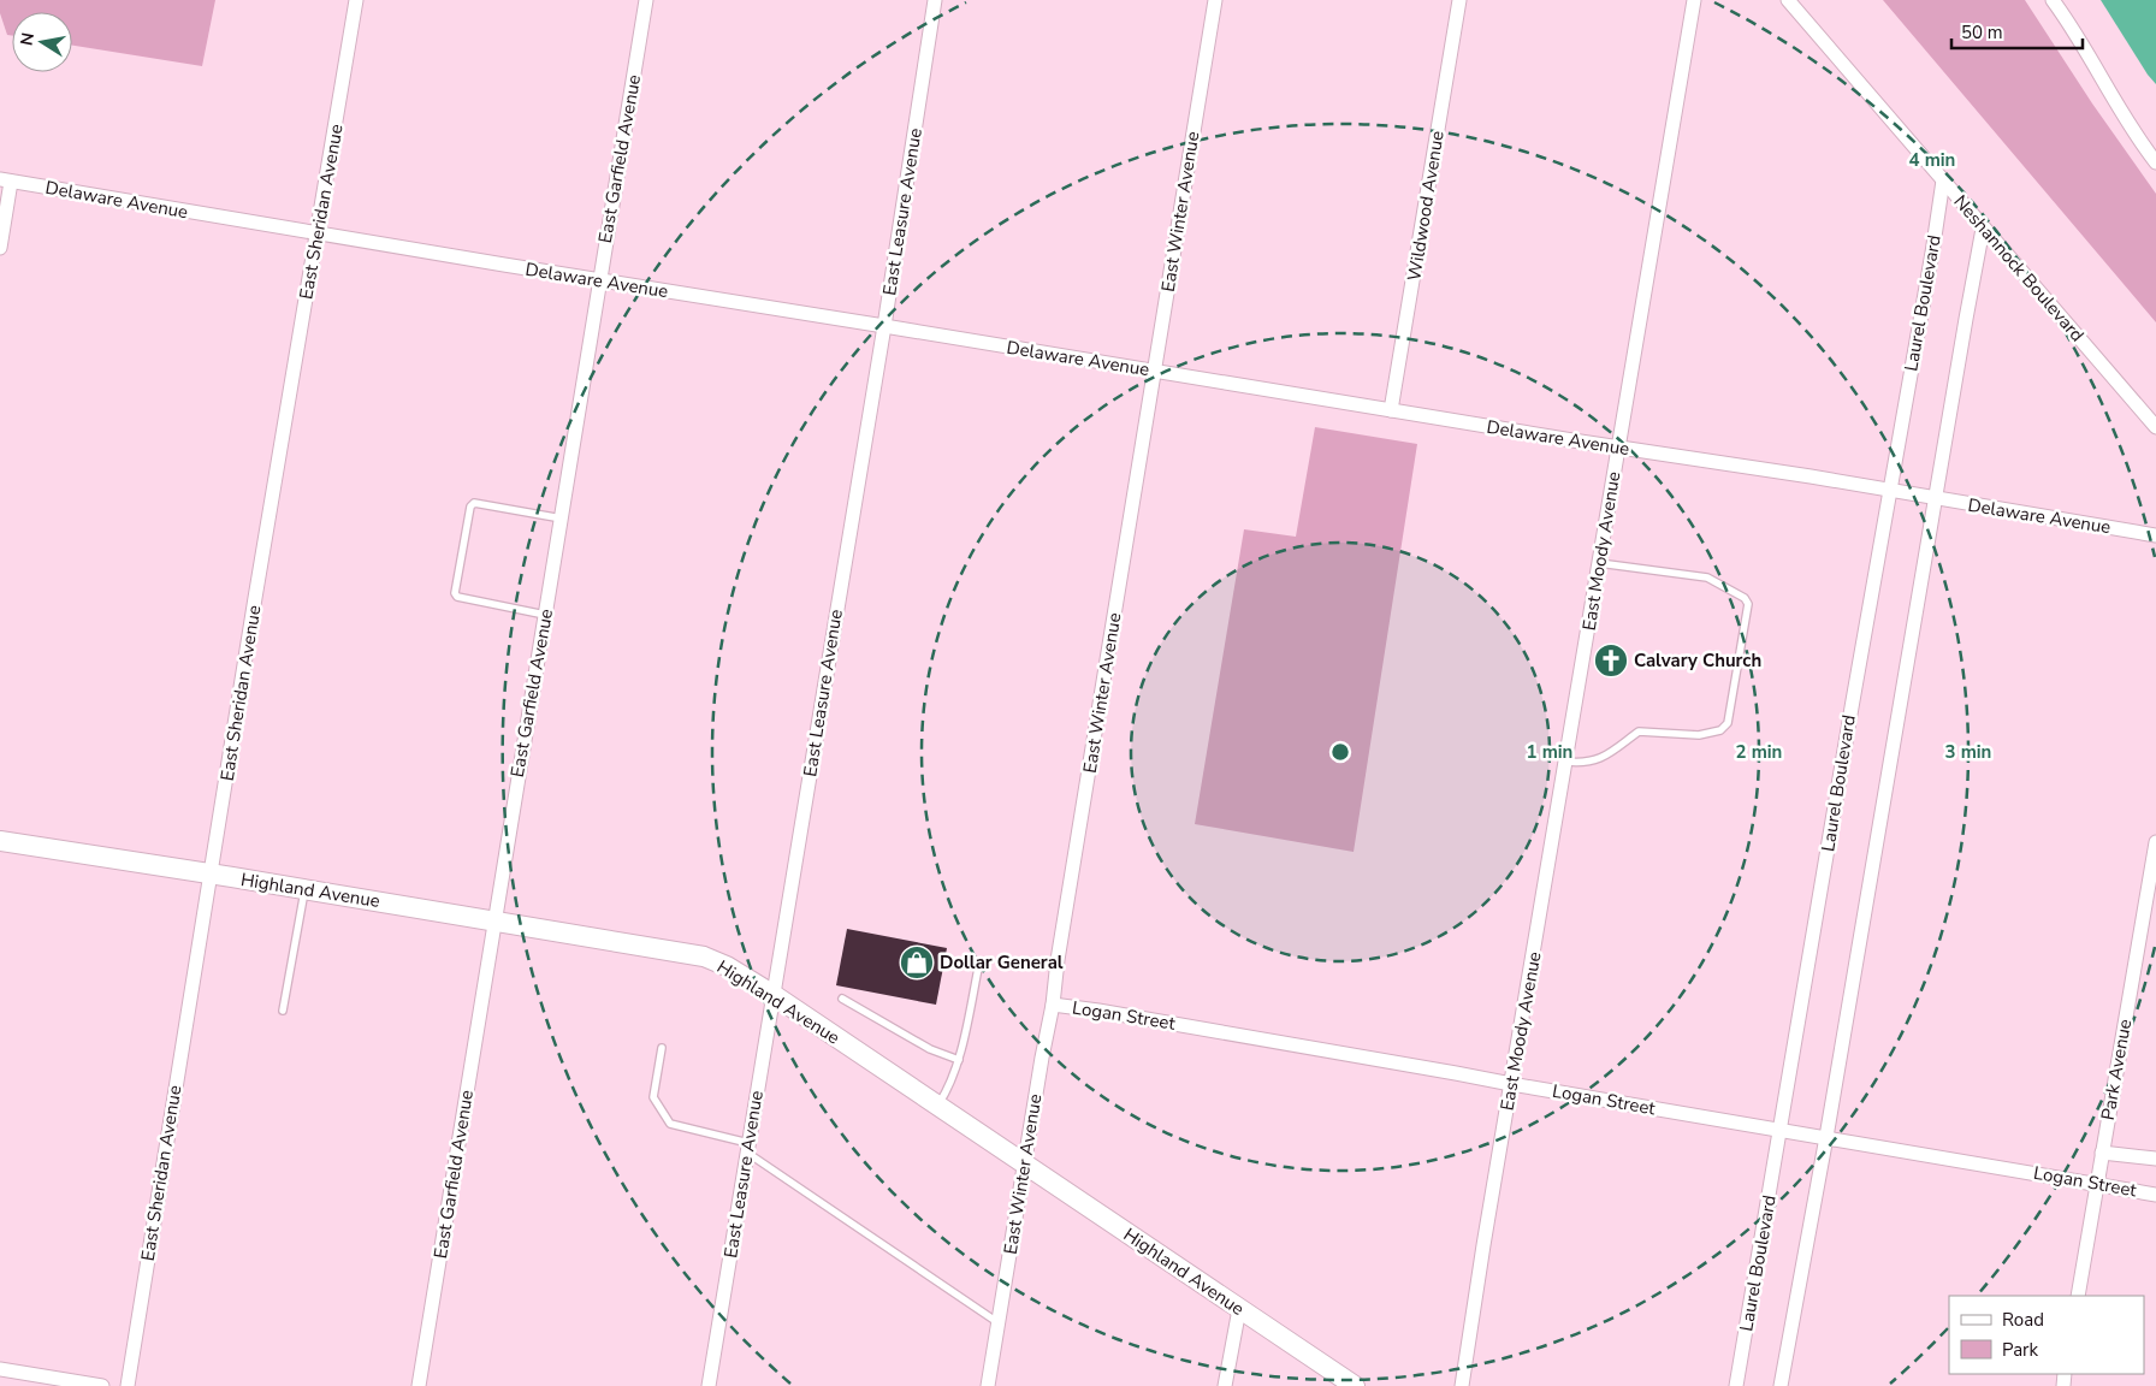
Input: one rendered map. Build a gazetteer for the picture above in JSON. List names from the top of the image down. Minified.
{"streets":{"main road":["Highland Avenue"],"street":["East Garfield Avenue","Delaware Avenue","Wildwood Avenue","East Sheridan Avenue","East Leasure Avenue","East Winter Avenue","Neshannock Boulevard","Laurel Boulevard","East Moody Avenue","Logan Street","Park Avenue"]},"crossings":[["East Garfield Avenue","Delaware Avenue"],["East Garfield Avenue","Highland Avenue"],["Delaware Avenue","Wildwood Avenue"],["Delaware Avenue","East Sheridan Avenue"],["Delaware Avenue","East Leasure Avenue"],["Delaware Avenue","East Winter Avenue"],["Delaware Avenue","Laurel Boulevard"],["Delaware Avenue","East Moody Avenue"],["East Sheridan Avenue","Highland Avenue"],["East Leasure Avenue","Highland Avenue"],["East Winter Avenue","Highland Avenue"],["East Winter Avenue","Logan Street"],["Neshannock Boulevard","Laurel Boulevard"],["Laurel Boulevard","Logan Street"],["East Moody Avenue","Logan Street"],["Logan Street","Park Avenue"]],"places":{"church":["Calvary Church"],"shop":["Dollar General"]},"legend":["Road","Park"],"scale_bar":"50 m","north":"left","rings":["4 min","1 min","2 min","3 min"]}
